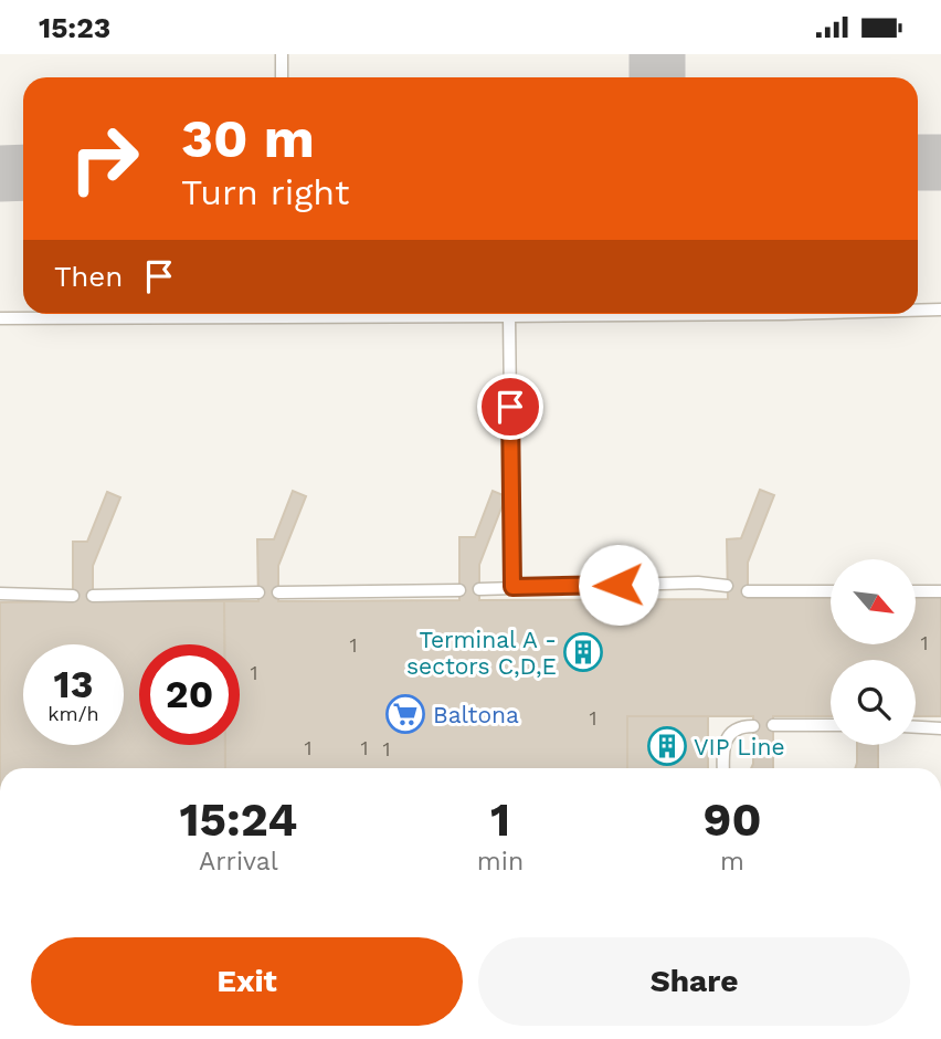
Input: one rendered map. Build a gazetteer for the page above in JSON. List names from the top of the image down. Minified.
{"places":{"building":["Terminal A - sectors C,D,E","VIP Line"],"supermarket":["Baltona"]},"house_numbers":["1","1","1","1","1","1","1"],"north":"bottom right","page":{"status":"15:23","turn":["30 m","Turn right"],"then":"Then","speed":"13 km/h","limit":"20","eta":["15:24","Arrival","1","min","90","m"],"buttons":["Exit","Share"]}}
